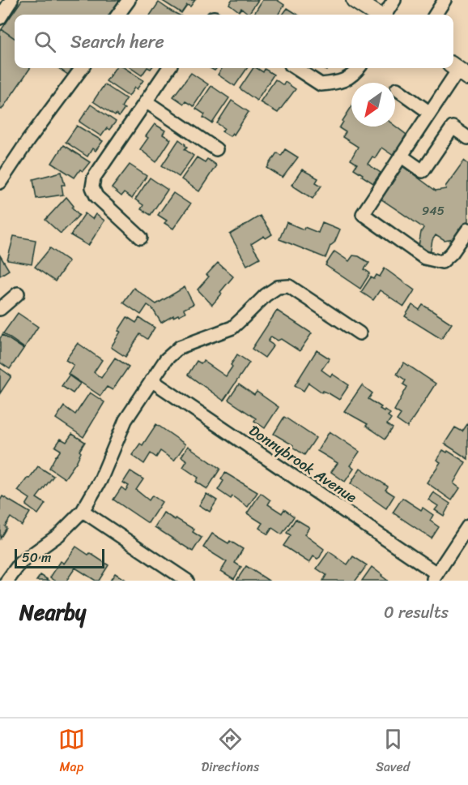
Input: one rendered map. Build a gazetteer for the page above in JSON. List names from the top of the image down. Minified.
{"streets":{"street":["Donnybrook Avenue"]},"house_numbers":["945"],"scale_bar":"50 m","north":"bottom left","page":{"search":"Search here","scale":"50 m","heading":["Nearby","0 results"],"nav":["Map","Directions","Saved"]}}
